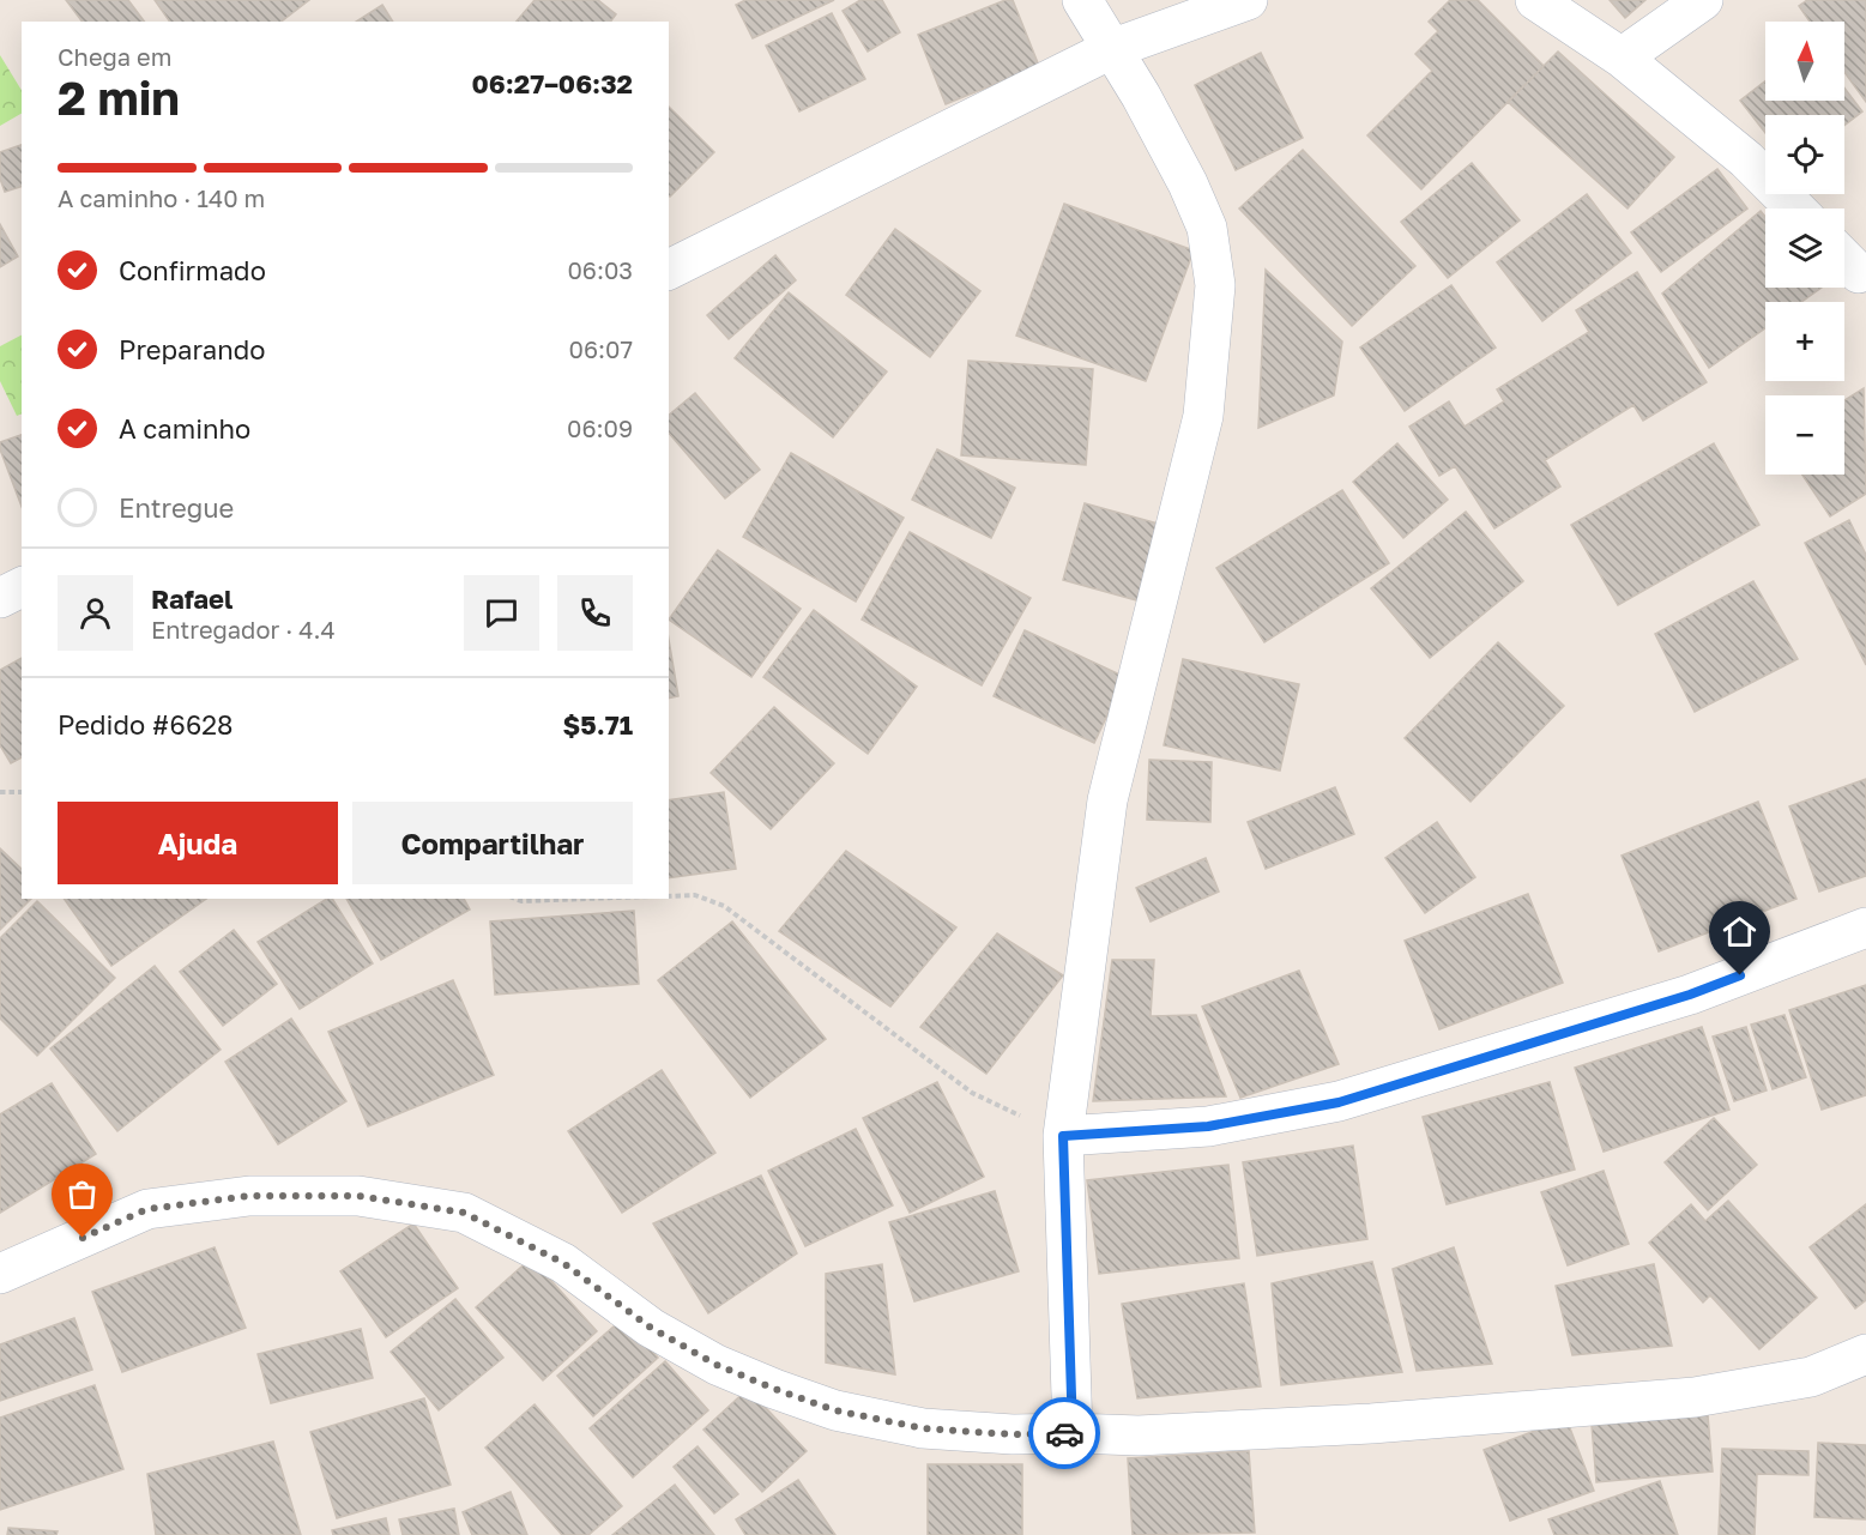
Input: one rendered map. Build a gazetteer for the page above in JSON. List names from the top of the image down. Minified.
{"north":"top","page":{"map_buttons":["+","−"],"heading":["2 min","Chega em","06:27–06:32"],"panel":["Rafael","Entregador · 4.4","Pedido #6628","$5.71"],"bar":"A caminho · 140 m","list":[["Confirmado","06:03"],["Preparando","06:07"],["A caminho","06:09"],"Entregue"],"buttons":["Ajuda","Compartilhar"]}}
